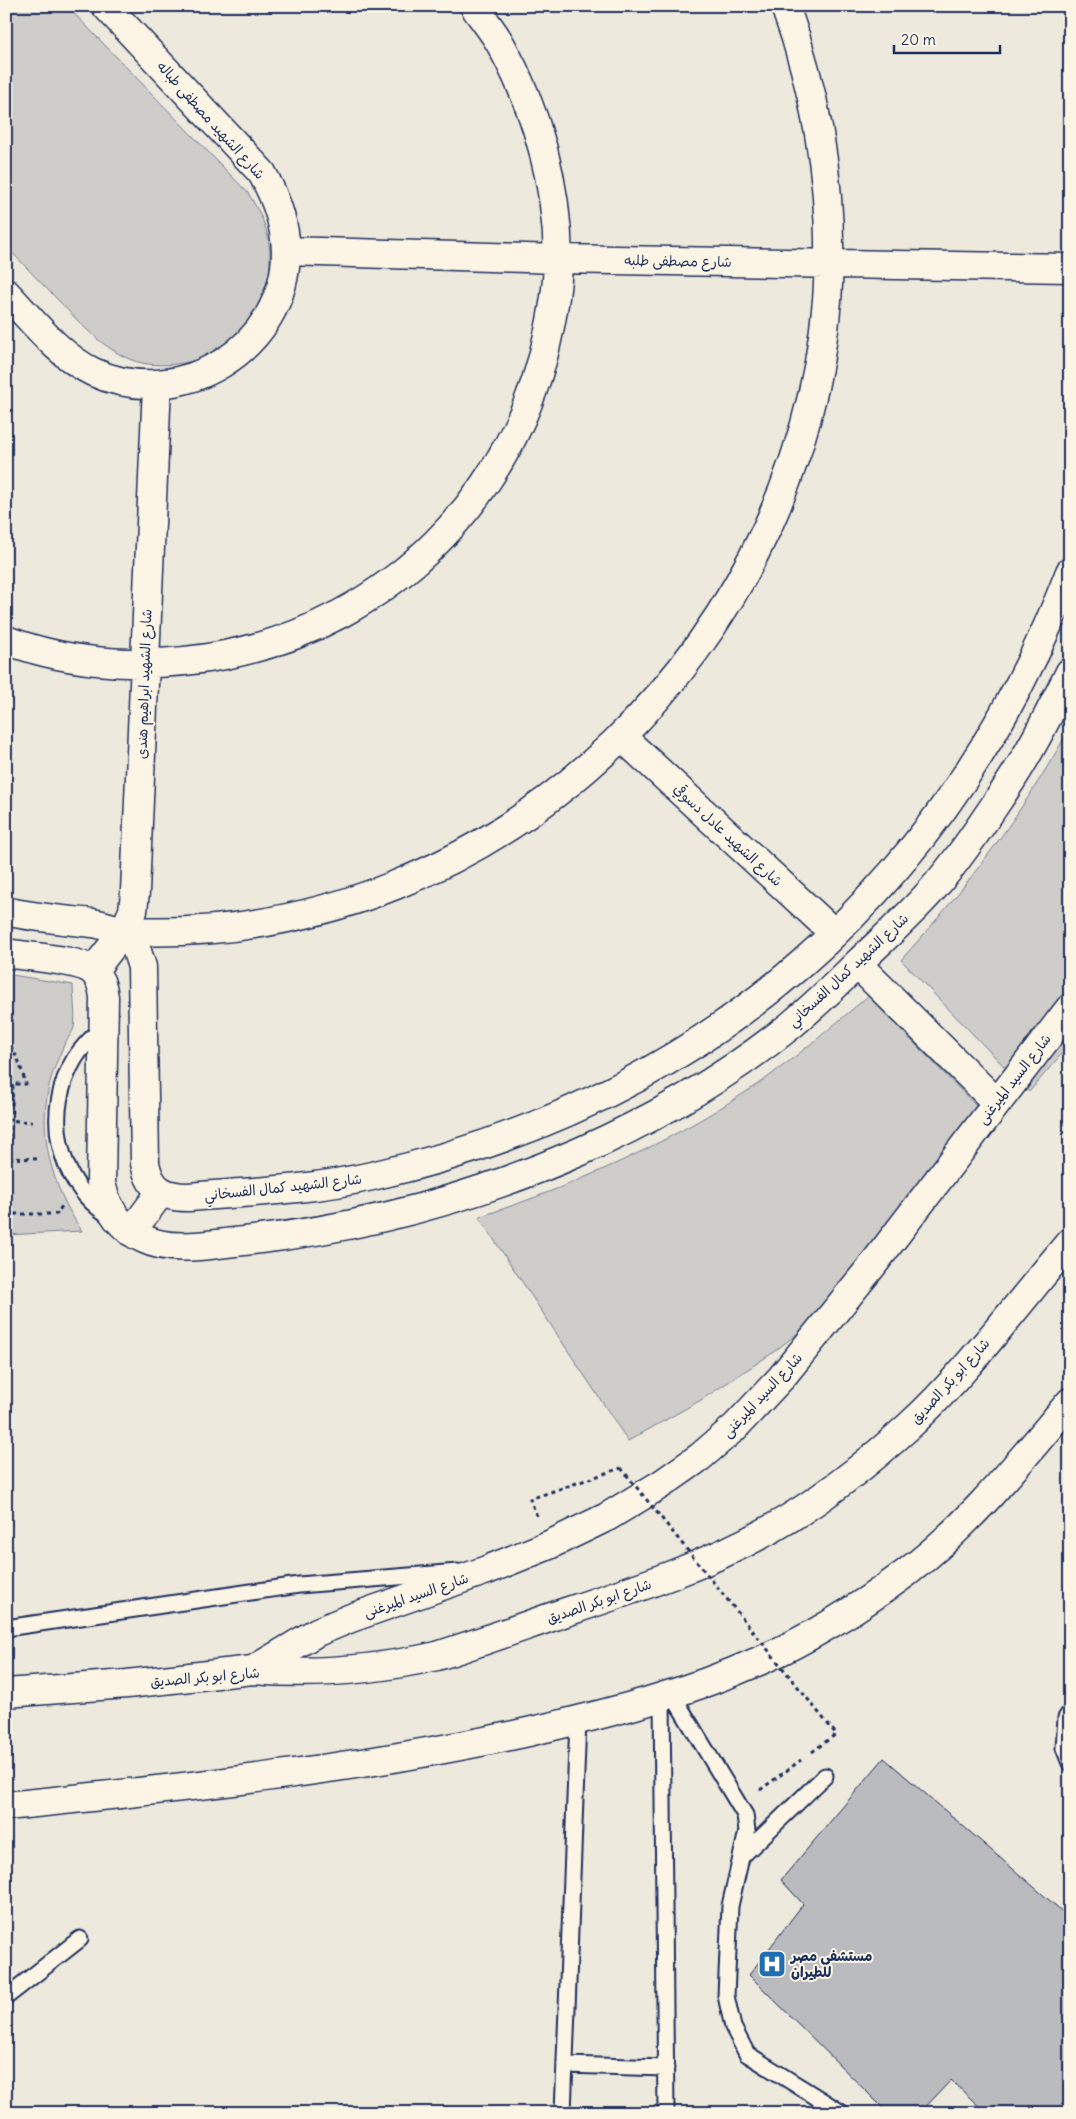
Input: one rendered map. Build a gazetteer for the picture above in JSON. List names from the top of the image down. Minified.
{"streets":{"main road":["شارع الشهيد مصطفى طباله","شارع مصطفى طلبه","شارع الشهيد ابراهيم هندى","شارع الشهيد عادل دسوقي","شارع الشهيد كمال الفسخاني","شارع السيد الميرغنى","شارع ابو بكر الصديق"]},"crossings":[["شارع الشهيد مصطفى طباله","شارع مصطفى طلبه"],["شارع الشهيد مصطفى طباله","شارع الشهيد ابراهيم هندى"],["شارع الشهيد عادل دسوقي","شارع الشهيد كمال الفسخاني"],["شارع السيد الميرغنى","شارع ابو بكر الصديق"]],"places":{"hospital":["مستشفى مصر للطيران"]},"scale_bar":"20 m"}
